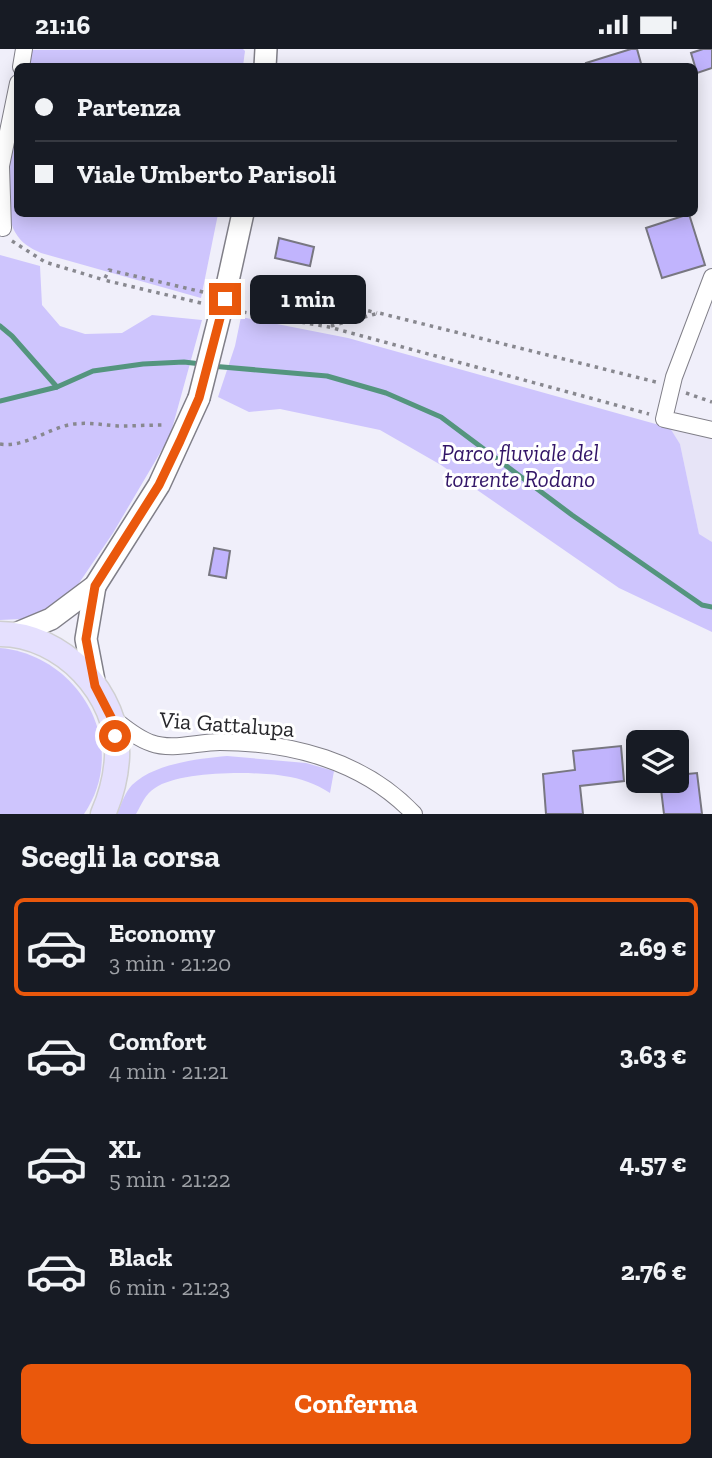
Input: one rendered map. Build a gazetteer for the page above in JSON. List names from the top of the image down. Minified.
{"streets":{"street":["Via Gattalupa"]},"parks":["Parco fluviale del torrente Rodano"],"page":{"status":"21:16","banner":["Partenza","Viale Umberto Parisoli"],"bubble":"1 min","heading":"Scegli la corsa","list":[{"name":"Economy","note":"3 min · 21:20","value":"2.69 €"},{"name":"Comfort","note":"4 min · 21:21","value":"3.63 €"},{"name":"XL","note":"5 min · 21:22","value":"4.57 €"},{"name":"Black","note":"6 min · 21:23","value":"2.76 €"}],"buttons":"Conferma"}}
